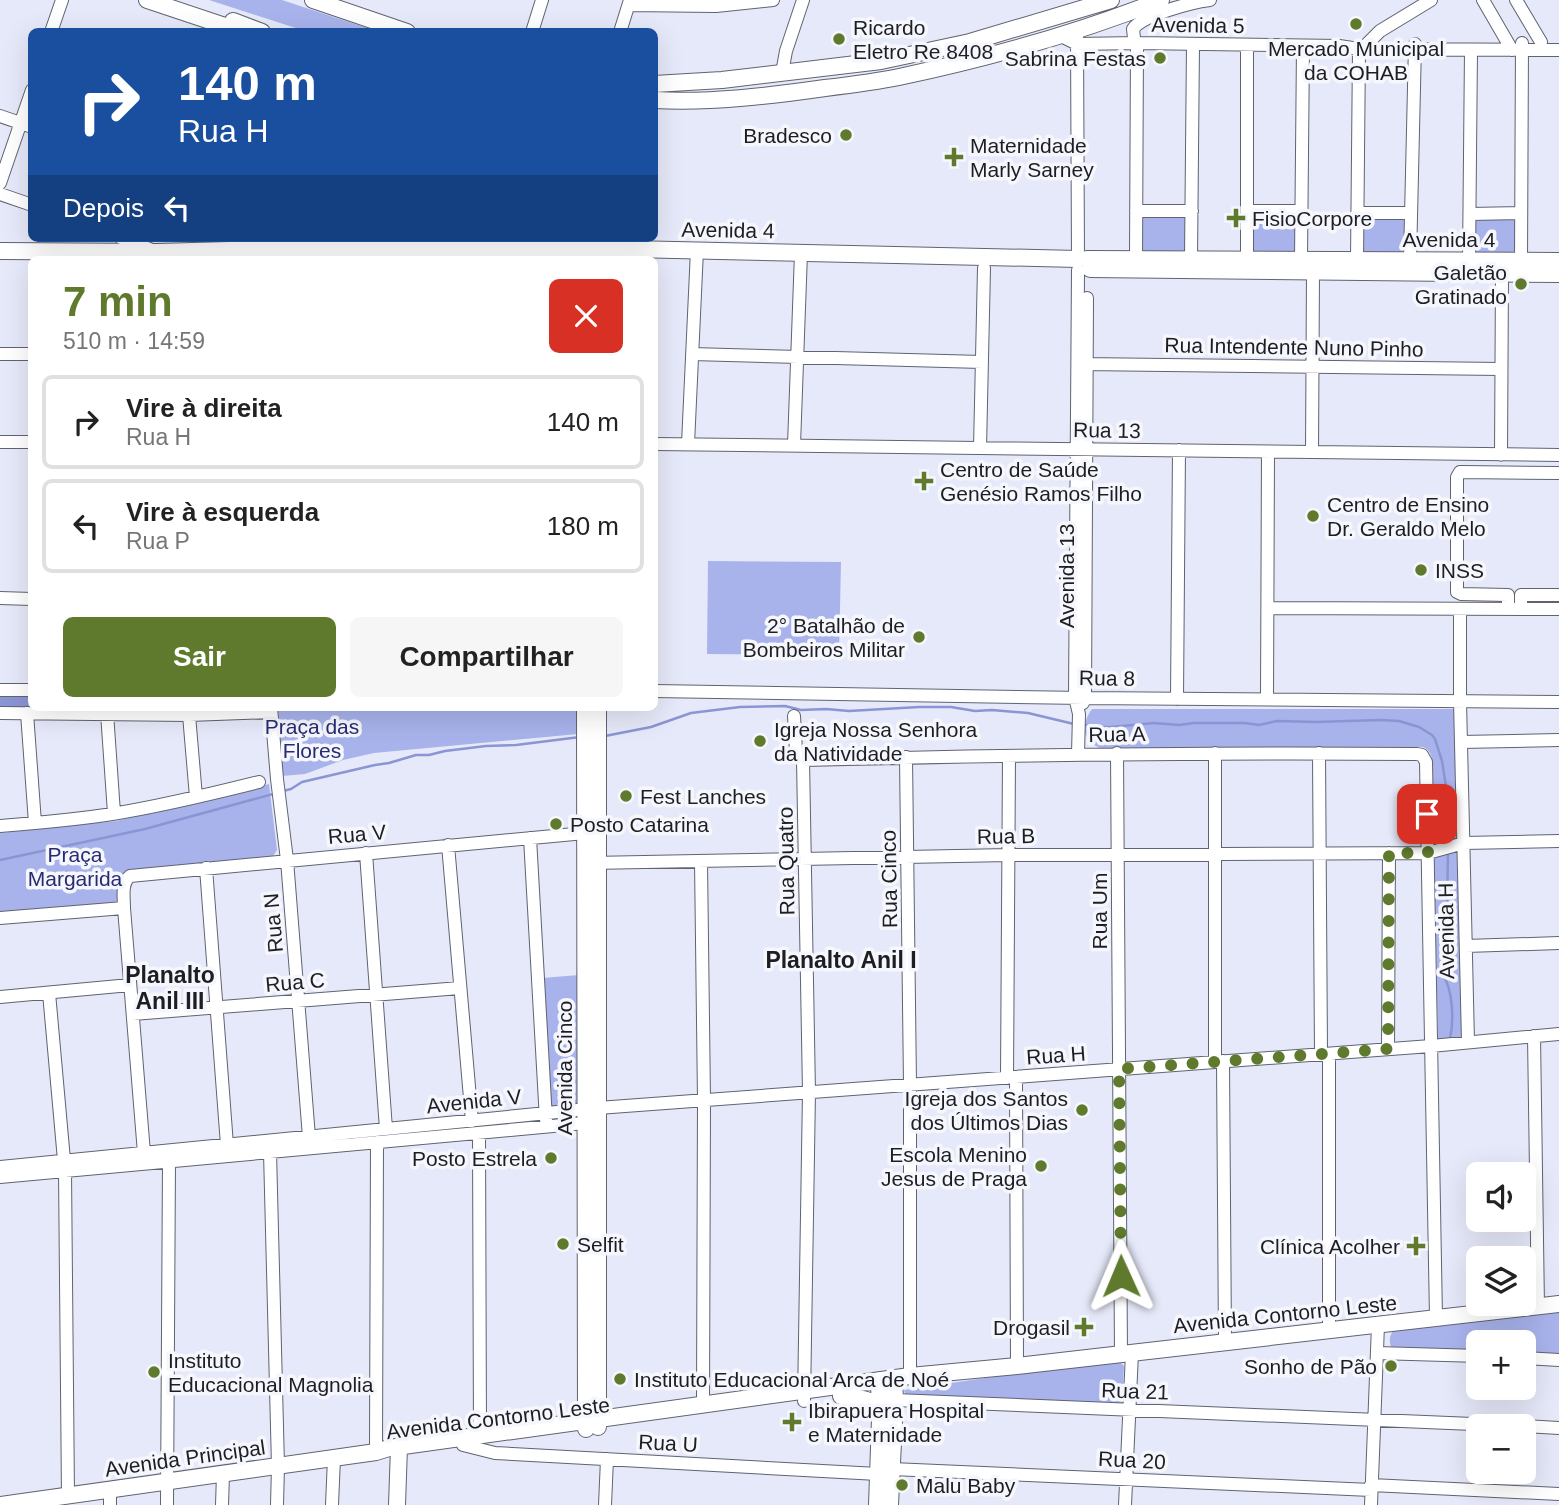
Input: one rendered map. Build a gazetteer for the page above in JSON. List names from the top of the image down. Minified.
{"streets":{"main road":["Avenida 4","Avenida Cinco","Avenida Contorno Leste","Avenida Principal"],"street":["Avenida 5","Rua Intendente Nuno Pinho","Rua 13","Avenida 13","Rua 8","Rua A","Rua V","Rua B","Rua Quatro","Rua Cinco","Rua Um","Rua N","Avenida H","Rua C","Rua H","Avenida V","Rua 21","Rua U","Rua 20"]},"crossings":[["Avenida 5","Avenida 13"],["Avenida 4","Avenida 13"],["Rua Intendente Nuno Pinho","Avenida 13"],["Rua 13","Avenida 13"],["Avenida 13","Rua 8"],["Avenida 13","Rua A"],["Rua 8","Avenida H"],["Rua A","Rua B"],["Rua A","Rua Quatro"],["Rua A","Rua Cinco"],["Rua A","Rua Um"],["Rua A","Avenida H"],["Rua V","Rua N"],["Rua V","Avenida Cinco"],["Rua B","Rua Quatro"],["Rua B","Rua Cinco"],["Rua B","Rua Um"],["Rua B","Avenida H"],["Rua B","Avenida Cinco"],["Rua Quatro","Rua H"],["Rua Quatro","Avenida Contorno Leste"],["Rua Cinco","Rua H"],["Rua Cinco","Avenida Contorno Leste"],["Rua Um","Rua H"],["Rua Um","Avenida Contorno Leste"],["Rua Um","Rua 21"],["Rua Um","Rua 20"],["Rua N","Rua C"],["Rua N","Avenida V"],["Avenida H","Rua H"],["Rua H","Avenida Cinco"],["Rua H","Avenida V"],["Avenida Cinco","Avenida V"],["Avenida Cinco","Avenida Contorno Leste"],["Avenida Contorno Leste","Rua 21"],["Avenida Contorno Leste","Rua U"],["Avenida Contorno Leste","Avenida Principal"],["Rua U","Rua 20"]],"districts":["Planalto Anil I","Planalto Anil III"],"parks":["Praça das Flores","Praça Margarida"],"places":{"other":["Mercado Municipal da COHAB","Ricardo Eletro Re 8408","Sabrina Festas","Bradesco","Galetão Gratinado","Centro de Ensino Dr. Geraldo Melo","INSS","2° Batalhão de Bombeiros Militar","Igreja Nossa Senhora da Natividade","Fest Lanches","Posto Catarina","Igreja dos Santos dos Últimos Dias","Posto Estrela","Escola Menino Jesus de Praga","Selfit","Sonho de Pão","Instituto Educacional Magnolia","Instituto Educacional Arca de Noé","Malu Baby"],"health":["Maternidade Marly Sarney","FisioCorpore","Centro de Saúde Genésio Ramos Filho","Clínica Acolher","Drogasil","Ibirapuera Hospital e Maternidade"]},"page":{"turn":["140 m","Rua H"],"then":"Depois","heading":["7 min","510 m · 14:59"],"list":[{"name":"Vire à direita","note":"Rua H","value":"140 m"},{"name":"Vire à esquerda","note":"Rua P","value":"180 m"}],"buttons":["Sair","Compartilhar"],"map_buttons":["+","−"]}}
